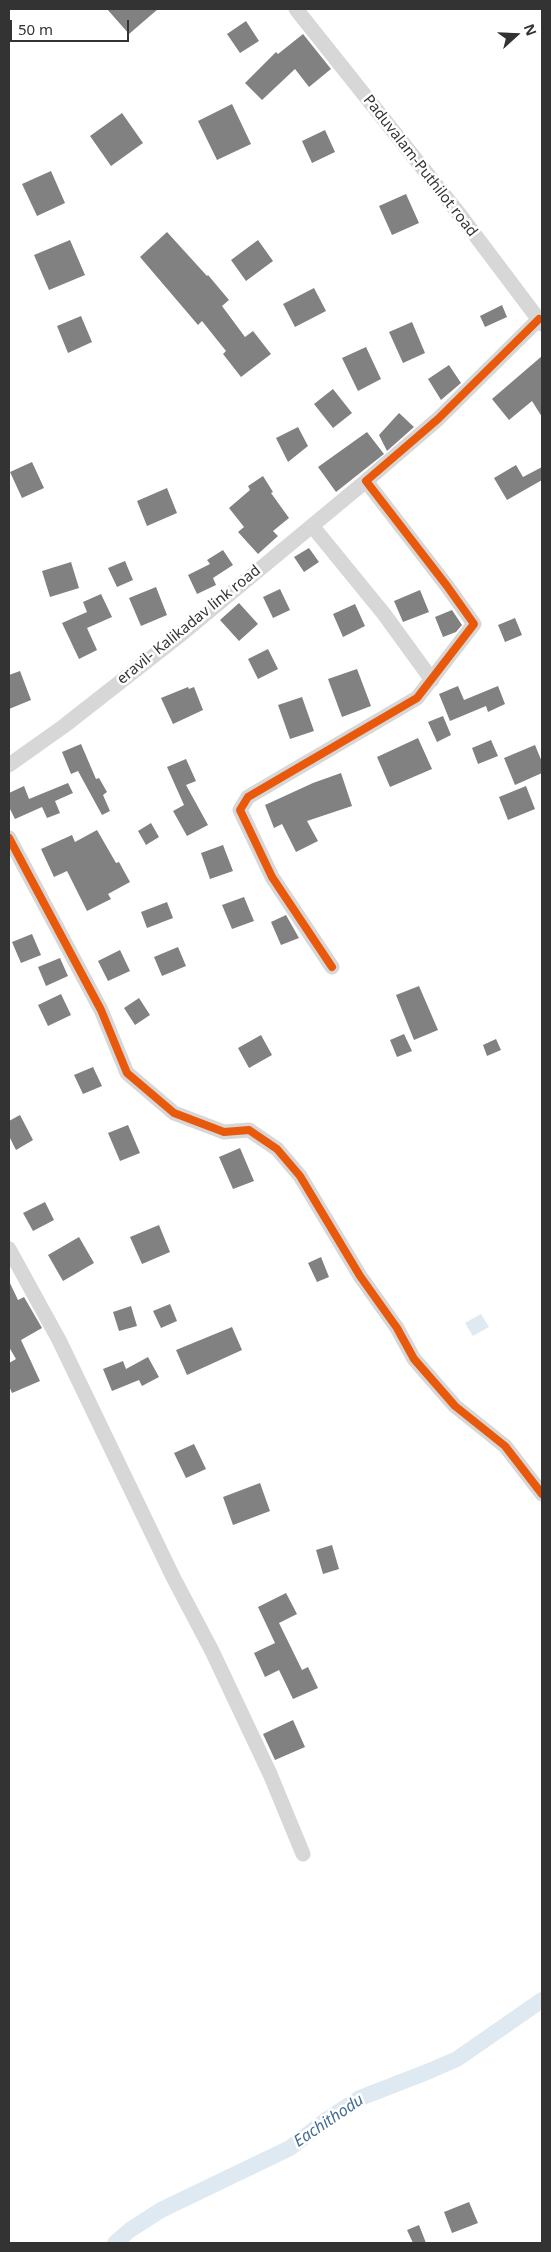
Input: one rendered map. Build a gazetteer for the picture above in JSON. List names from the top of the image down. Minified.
{"streets":{"street":["Paduvalam-Puthilot road","eravil- Kalikadav link road"]},"crossings":[["Paduvalam-Puthilot road","eravil- Kalikadav link road"]],"water":["Eachithodu"],"scale_bar":"50 m","north":"right"}
